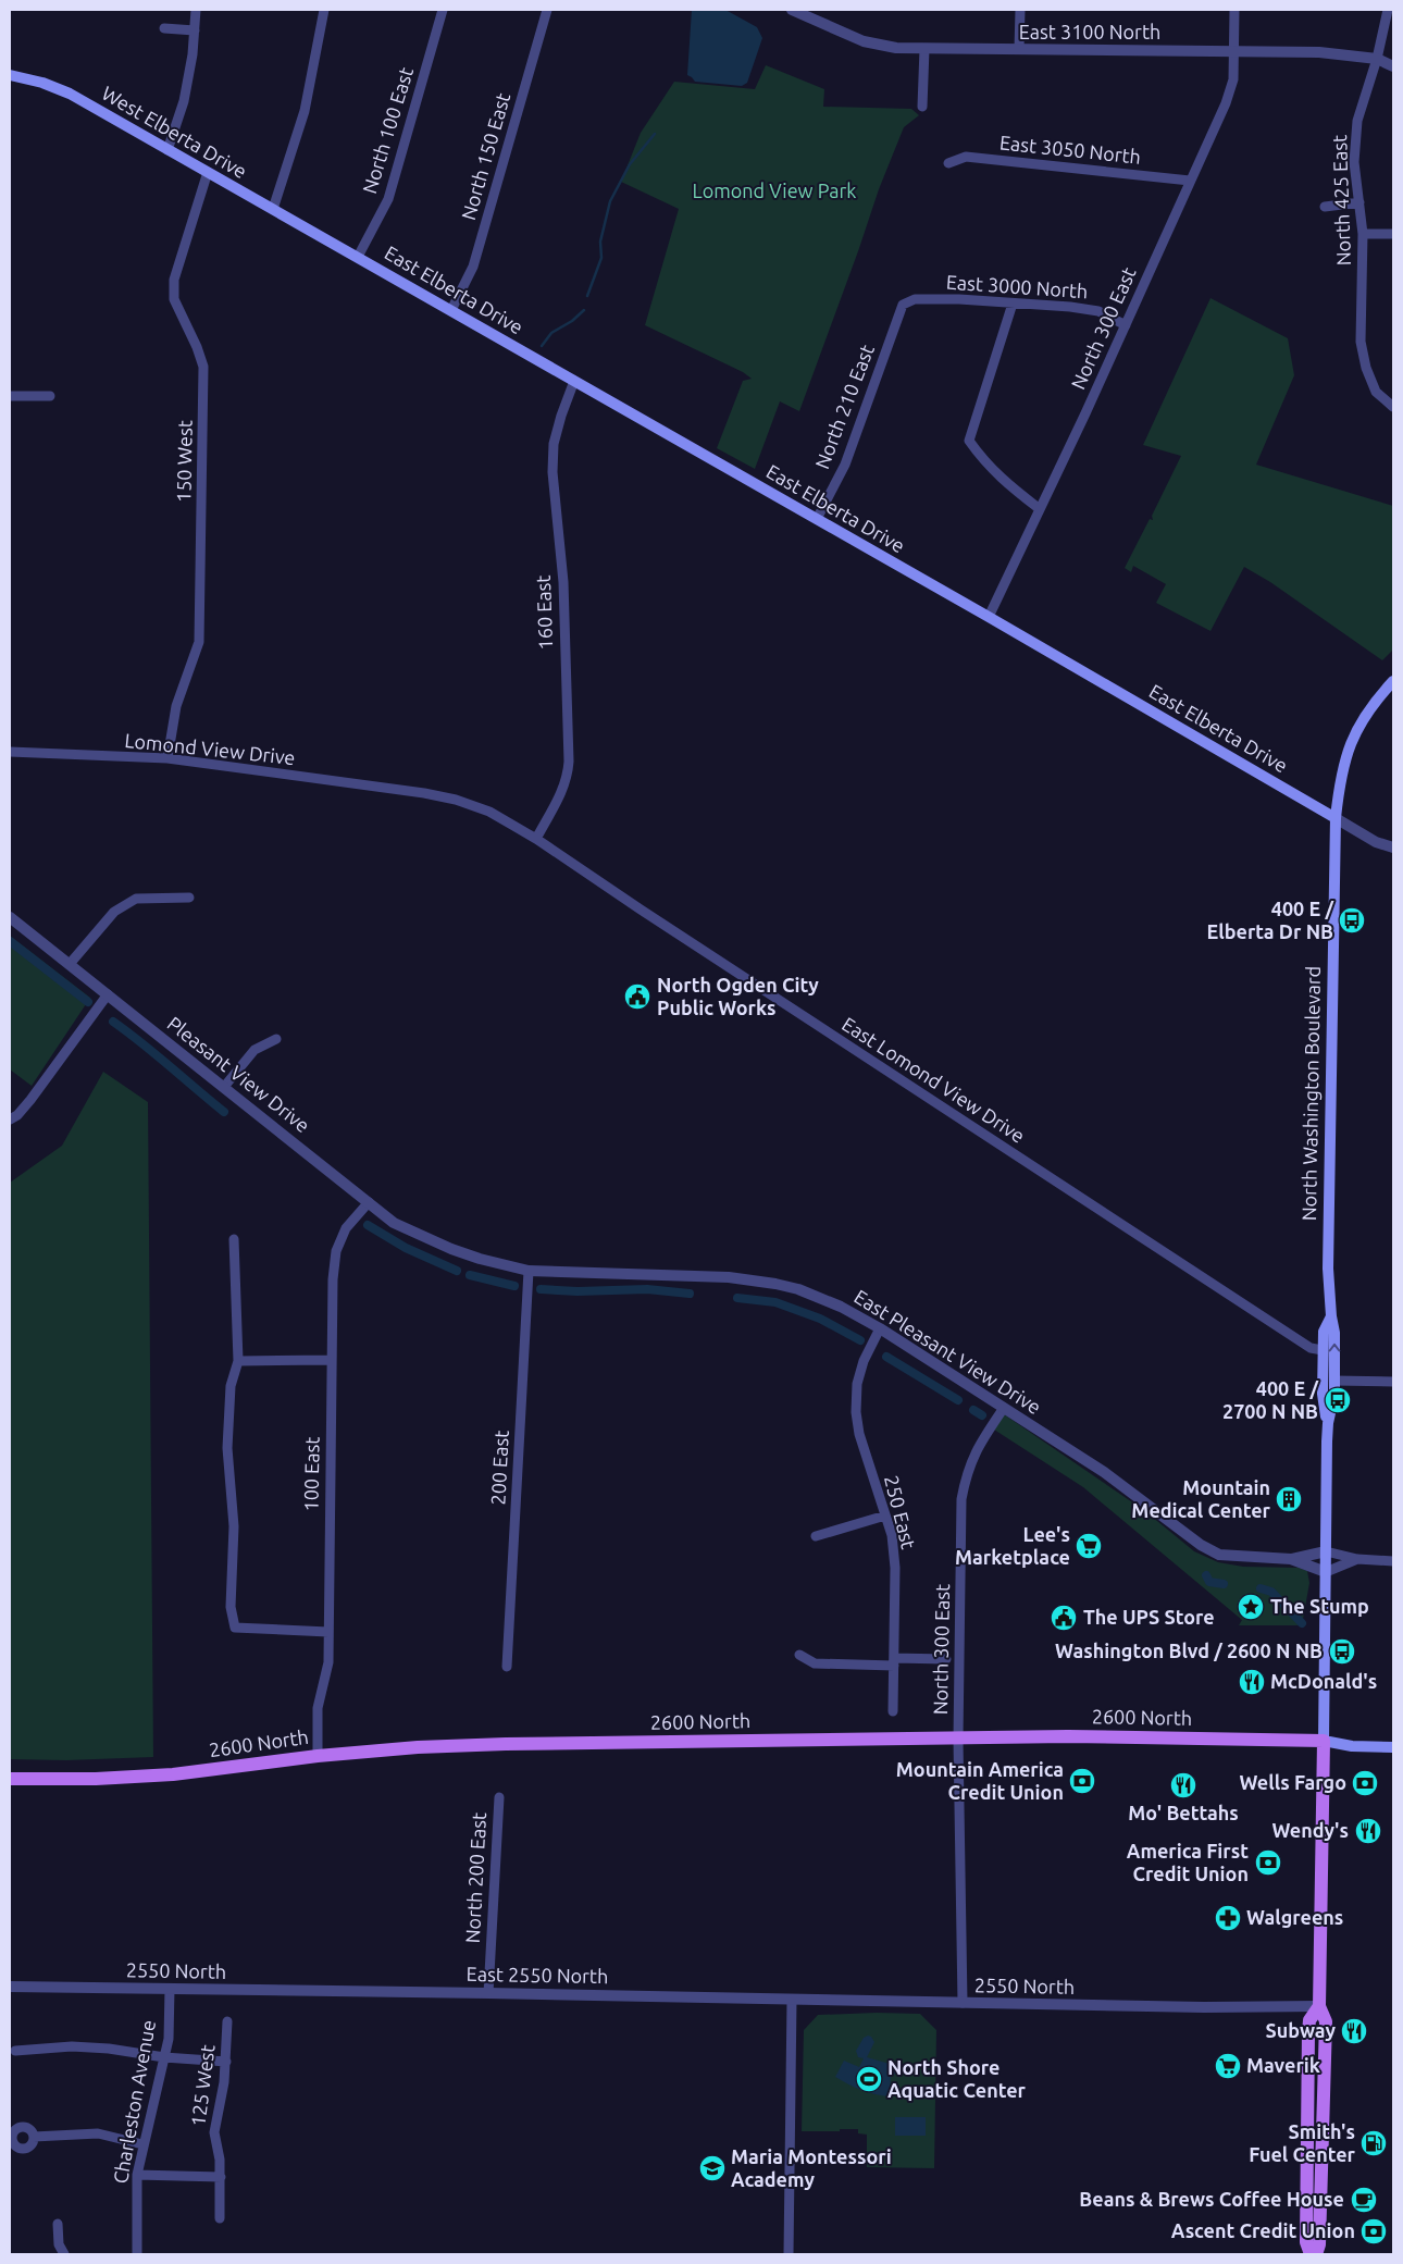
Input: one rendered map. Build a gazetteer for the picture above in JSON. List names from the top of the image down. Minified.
{"streets":{"main road":["West Elberta Drive","East Elberta Drive","North Washington Boulevard","2600 North"],"street":["East 3100 North","North 100 East","East 3050 North","North 150 East","North 425 East","East 3000 North","North 300 East","North 210 East","150 West","160 East","Lomond View Drive","Pleasant View Drive","East Lomond View Drive","East Pleasant View Drive","200 East","100 East","250 East","North 200 East","2550 North","East 2550 North","125 West","Charleston Avenue"]},"crossings":[["East 3100 North","North 425 East"],["East 3100 North","North 300 East"],["North 100 East","East Elberta Drive"],["West Elberta Drive","East Elberta Drive"],["West Elberta Drive","150 West"],["East 3050 North","North 300 East"],["North 150 East","East Elberta Drive"],["East 3000 North","North 300 East"],["East 3000 North","North 210 East"],["East Elberta Drive","North 300 East"],["East Elberta Drive","North 210 East"],["East Elberta Drive","160 East"],["East Elberta Drive","North Washington Boulevard"],["North 300 East","East Pleasant View Drive"],["North 300 East","2600 North"],["North 300 East","2550 North"],["150 West","Lomond View Drive"],["160 East","East Lomond View Drive"],["Lomond View Drive","East Lomond View Drive"],["Pleasant View Drive","East Pleasant View Drive"],["Pleasant View Drive","100 East"],["East Lomond View Drive","North Washington Boulevard"],["North Washington Boulevard","East Pleasant View Drive"],["North Washington Boulevard","2600 North"],["East Pleasant View Drive","200 East"],["East Pleasant View Drive","250 East"],["100 East","2600 North"],["North 200 East","East 2550 North"],["2550 North","East 2550 North"],["2550 North","Charleston Avenue"]],"parks":["Lomond View Park"],"places":{"bus stop":["400 E / Elberta Dr NB","400 E / 2700 N NB","Washington Blvd / 2600 N NB"],"public building":["North Ogden City Public Works","The UPS Store"],"building":["Mountain Medical Center"],"supermarket":["Lee's Marketplace","Maverik"],"place":["The Stump"],"restaurant":["McDonald's","Mo' Bettahs","Wendy's","Subway"],"bank":["Mountain America Credit Union","Wells Fargo","America First Credit Union","Ascent Credit Union"],"pharmacy":["Walgreens"],"sports":["North Shore Aquatic Center"],"fuel station":["Smith's Fuel Center"],"school or university":["Maria Montessori Academy"],"cafe":["Beans & Brews Coffee House"]}}
